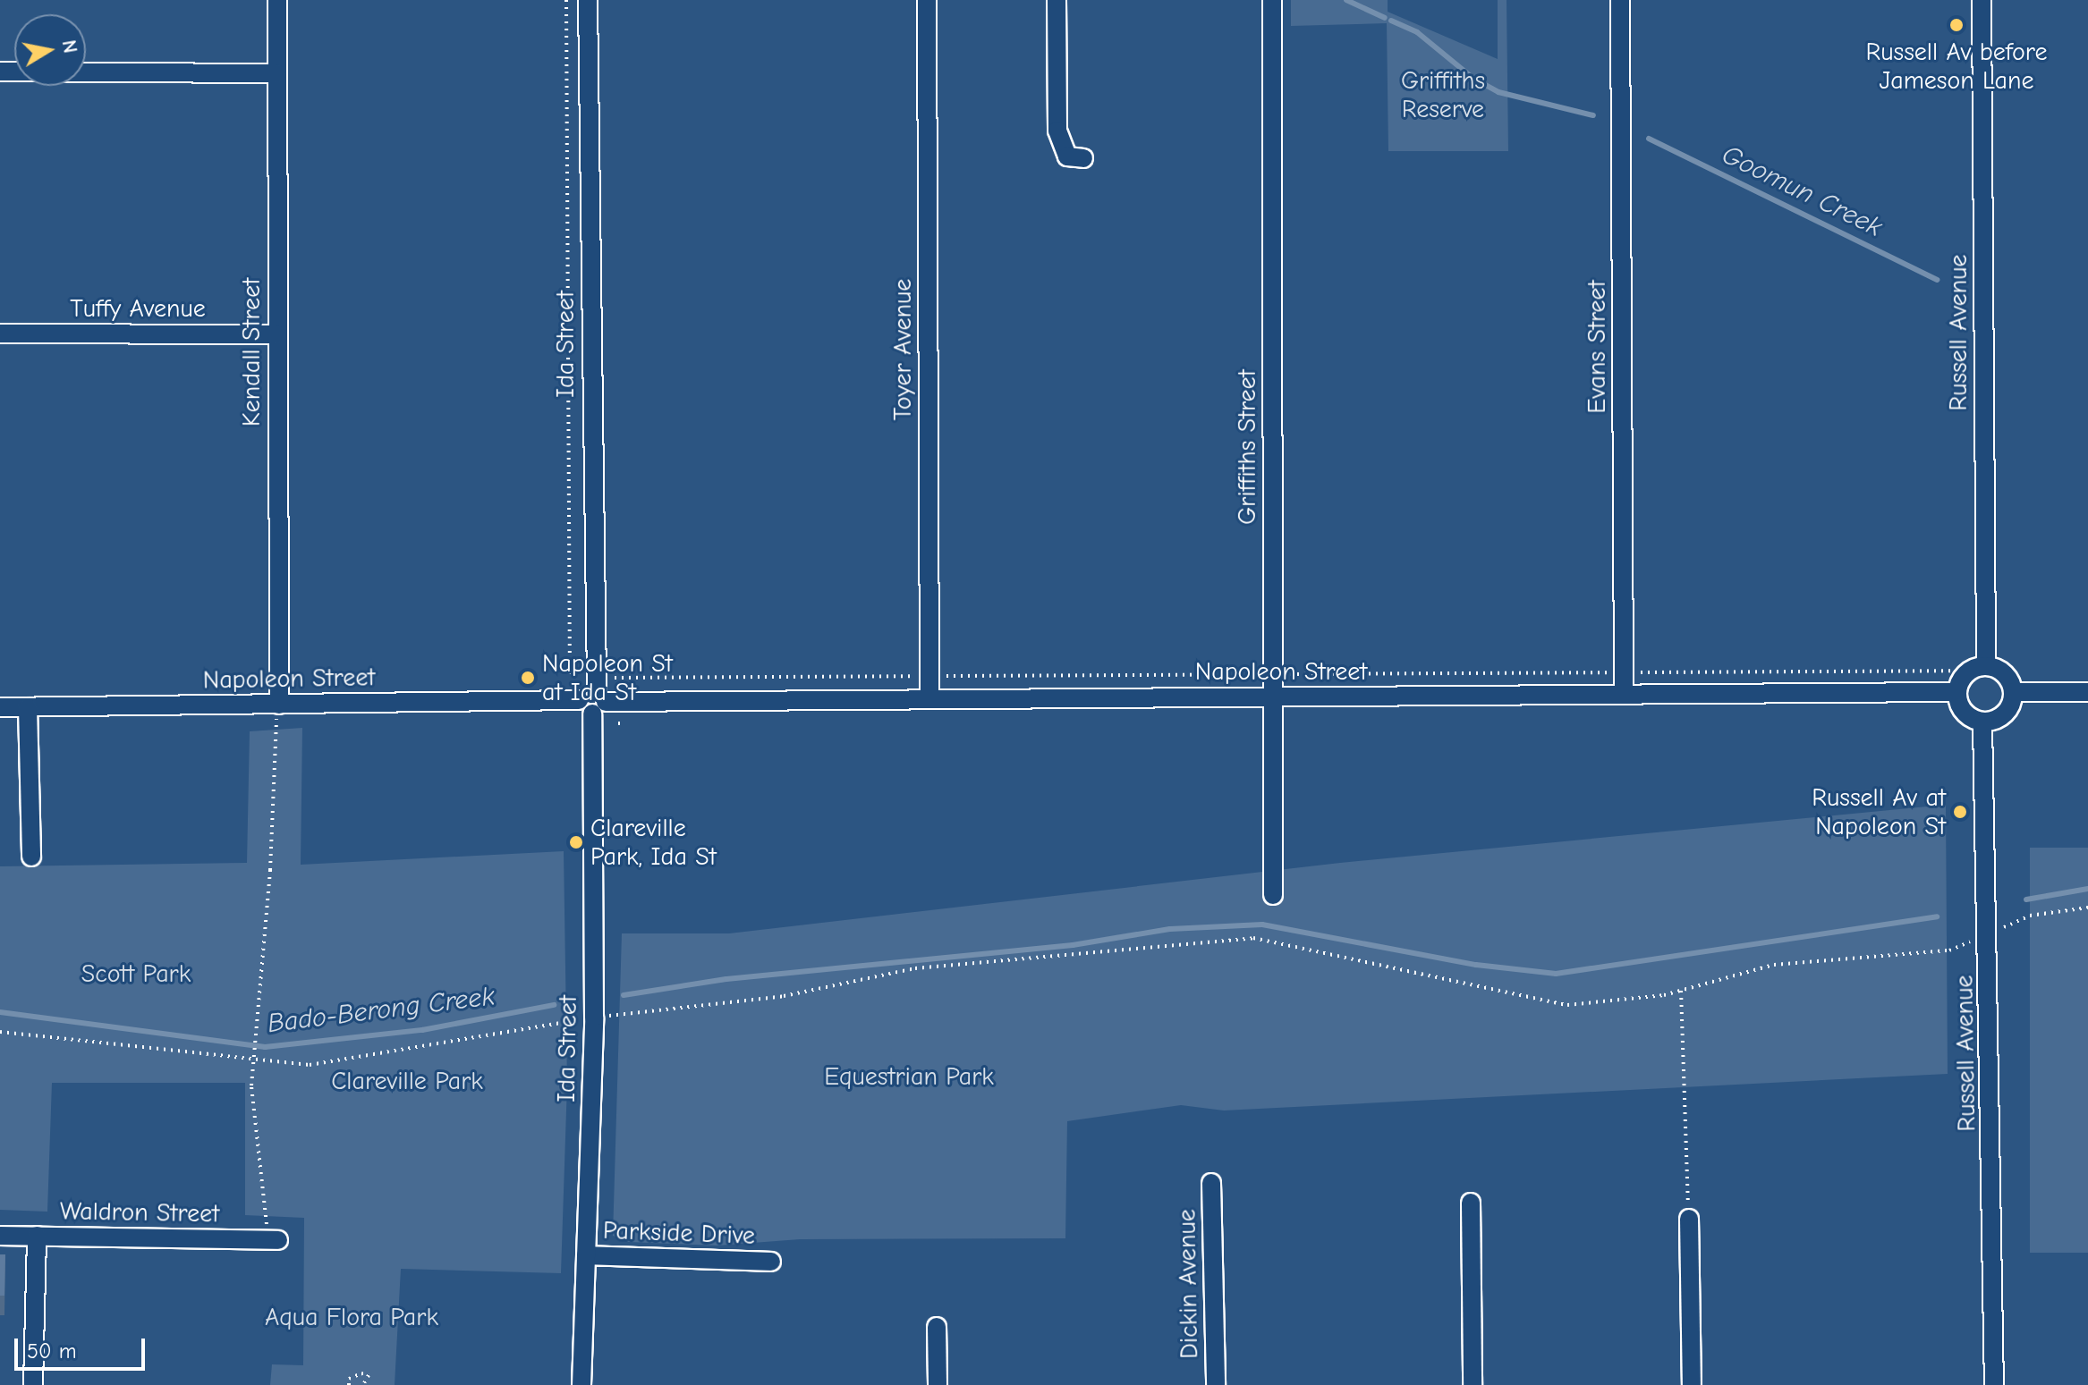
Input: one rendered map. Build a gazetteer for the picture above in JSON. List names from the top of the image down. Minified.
{"streets":{"street":["Tuffy Avenue","Russell Avenue","Ida Street","Evans Street","Toyer Avenue","Kendall Street","Griffiths Street","Napoleon Street","Waldron Street","Parkside Drive","Dickin Avenue"]},"crossings":[["Tuffy Avenue","Kendall Street"],["Russell Avenue","Napoleon Street"],["Ida Street","Napoleon Street"],["Ida Street","Parkside Drive"],["Evans Street","Napoleon Street"],["Toyer Avenue","Napoleon Street"],["Kendall Street","Napoleon Street"],["Griffiths Street","Napoleon Street"]],"water":["Goomun Creek","Bado-Berong Creek"],"parks":["Griffiths Reserve","Scott Park","Equestrian Park","Clareville Park","Aqua Flora Park"],"places":["Russell Av before Jameson Lane","Napoleon St at Ida St","Russell Av at Napoleon St","Clareville Park, Ida St"],"scale_bar":"50 m","north":"right"}
